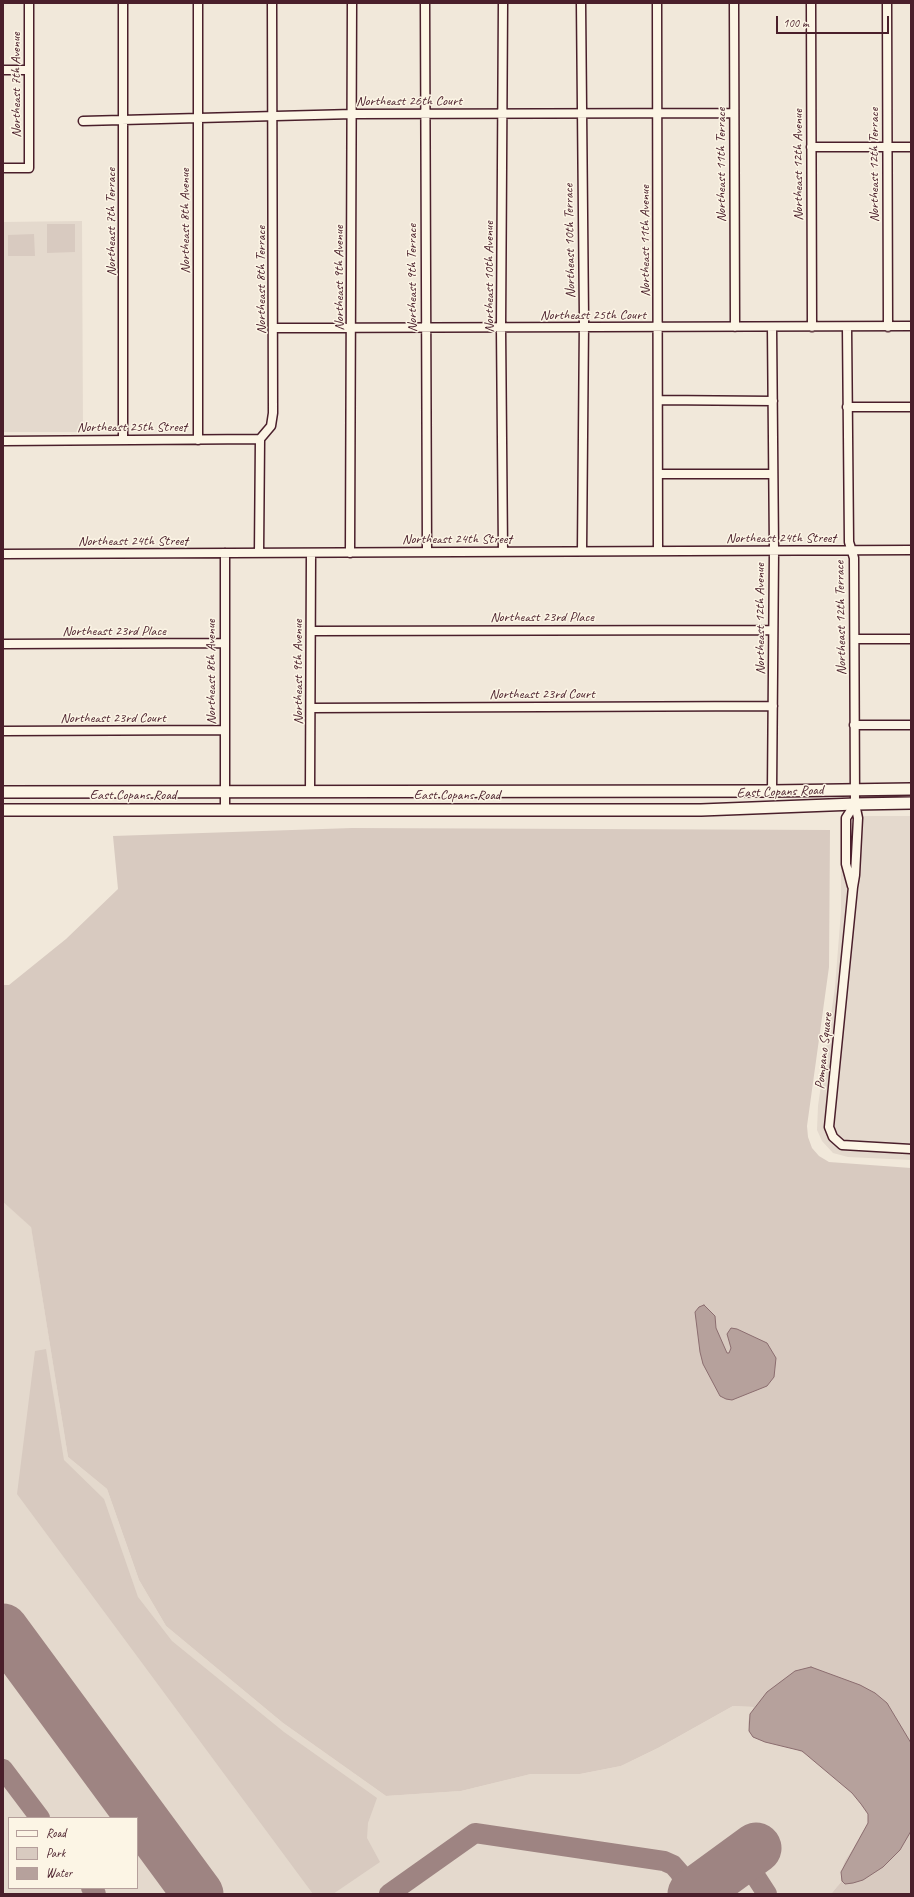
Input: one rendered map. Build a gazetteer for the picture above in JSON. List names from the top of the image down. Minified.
{"streets":{"main road":["East Copans Road"],"street":["Northeast 7th Avenue","Northeast 26th Court","Northeast 11th Terrace","Northeast 12th Avenue","Northeast 12th Terrace","Northeast 8th Avenue","Northeast 7th Terrace","Northeast 10th Terrace","Northeast 11th Avenue","Northeast 10th Avenue","Northeast 9th Avenue","Northeast 9th Terrace","Northeast 8th Terrace","Northeast 25th Court","Northeast 25th Street","Northeast 24th Street","Northeast 23rd Place","Northeast 23rd Court","Pompano Square"]},"crossings":[["Northeast 26th Court","Northeast 11th Terrace"],["Northeast 26th Court","Northeast 8th Avenue"],["Northeast 26th Court","Northeast 7th Terrace"],["Northeast 26th Court","Northeast 10th Terrace"],["Northeast 26th Court","Northeast 11th Avenue"],["Northeast 26th Court","Northeast 10th Avenue"],["Northeast 26th Court","Northeast 9th Avenue"],["Northeast 26th Court","Northeast 9th Terrace"],["Northeast 26th Court","Northeast 8th Terrace"],["Northeast 11th Terrace","Northeast 25th Court"],["Northeast 12th Avenue","Northeast 25th Court"],["Northeast 12th Avenue","Northeast 24th Street"],["Northeast 12th Avenue","Northeast 23rd Place"],["Northeast 12th Avenue","Northeast 23rd Court"],["Northeast 12th Avenue","East Copans Road"],["Northeast 12th Terrace","Northeast 25th Court"],["Northeast 12th Terrace","Northeast 24th Street"],["Northeast 12th Terrace","East Copans Road"],["Northeast 12th Terrace","Pompano Square"],["Northeast 8th Avenue","Northeast 25th Street"],["Northeast 8th Avenue","Northeast 24th Street"],["Northeast 8th Avenue","Northeast 23rd Place"],["Northeast 8th Avenue","Northeast 23rd Court"],["Northeast 8th Avenue","East Copans Road"],["Northeast 7th Terrace","Northeast 25th Street"],["Northeast 10th Terrace","Northeast 25th Court"],["Northeast 10th Terrace","Northeast 24th Street"],["Northeast 11th Avenue","Northeast 25th Court"],["Northeast 11th Avenue","Northeast 24th Street"],["Northeast 10th Avenue","Northeast 25th Court"],["Northeast 10th Avenue","Northeast 24th Street"],["Northeast 9th Avenue","Northeast 25th Court"],["Northeast 9th Avenue","Northeast 24th Street"],["Northeast 9th Avenue","Northeast 23rd Place"],["Northeast 9th Avenue","Northeast 23rd Court"],["Northeast 9th Avenue","East Copans Road"],["Northeast 9th Terrace","Northeast 25th Court"],["Northeast 9th Terrace","Northeast 24th Street"],["Northeast 8th Terrace","Northeast 25th Court"],["Northeast 8th Terrace","Northeast 25th Street"],["East Copans Road","Pompano Square"]],"legend":["Road","Park","Water"],"scale_bar":"100 m"}
